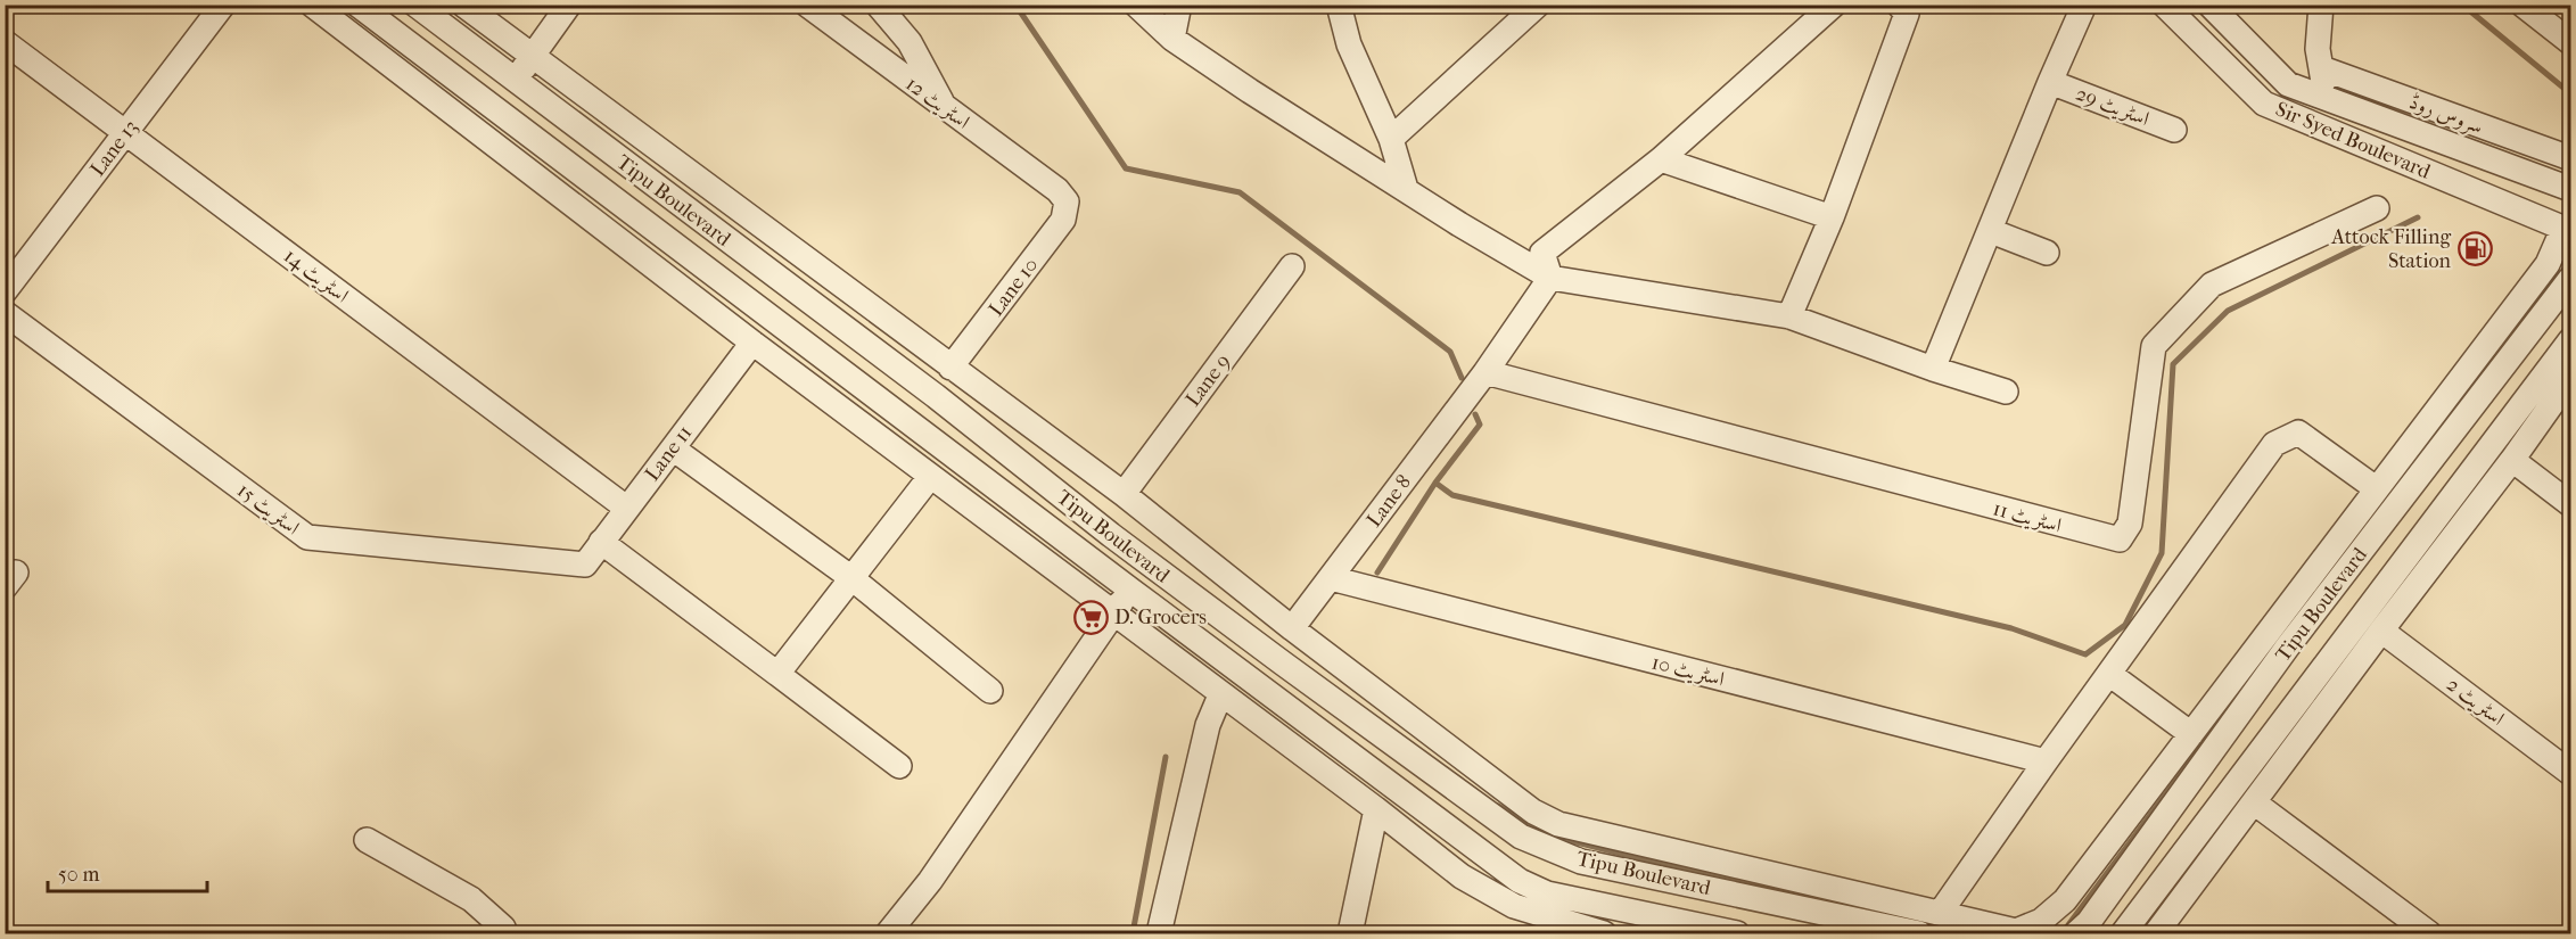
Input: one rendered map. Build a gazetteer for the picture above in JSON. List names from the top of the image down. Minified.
{"streets":{"street":["اسٹریٹ 12","اسٹریٹ 29","سروس روڈ","Sir Syed Boulevard","Lane 13","Tipu Boulevard","اسٹریٹ 14","Lane 10","Lane 9","Lane 11","Lane 8","اسٹریٹ 15","اسٹریٹ 11","اسٹریٹ 10","اسٹریٹ 2"]},"crossings":[["اسٹریٹ 12","Lane 10"],["Lane 13","اسٹریٹ 14"],["اسٹریٹ 14","Lane 11"],["Lane 11","اسٹریٹ 15"],["Lane 8","اسٹریٹ 11"],["Lane 8","اسٹریٹ 10"]],"places":{"fuel station":["Attock Filling Station"],"supermarket":["D. Grocers"]},"scale_bar":"50 m"}
